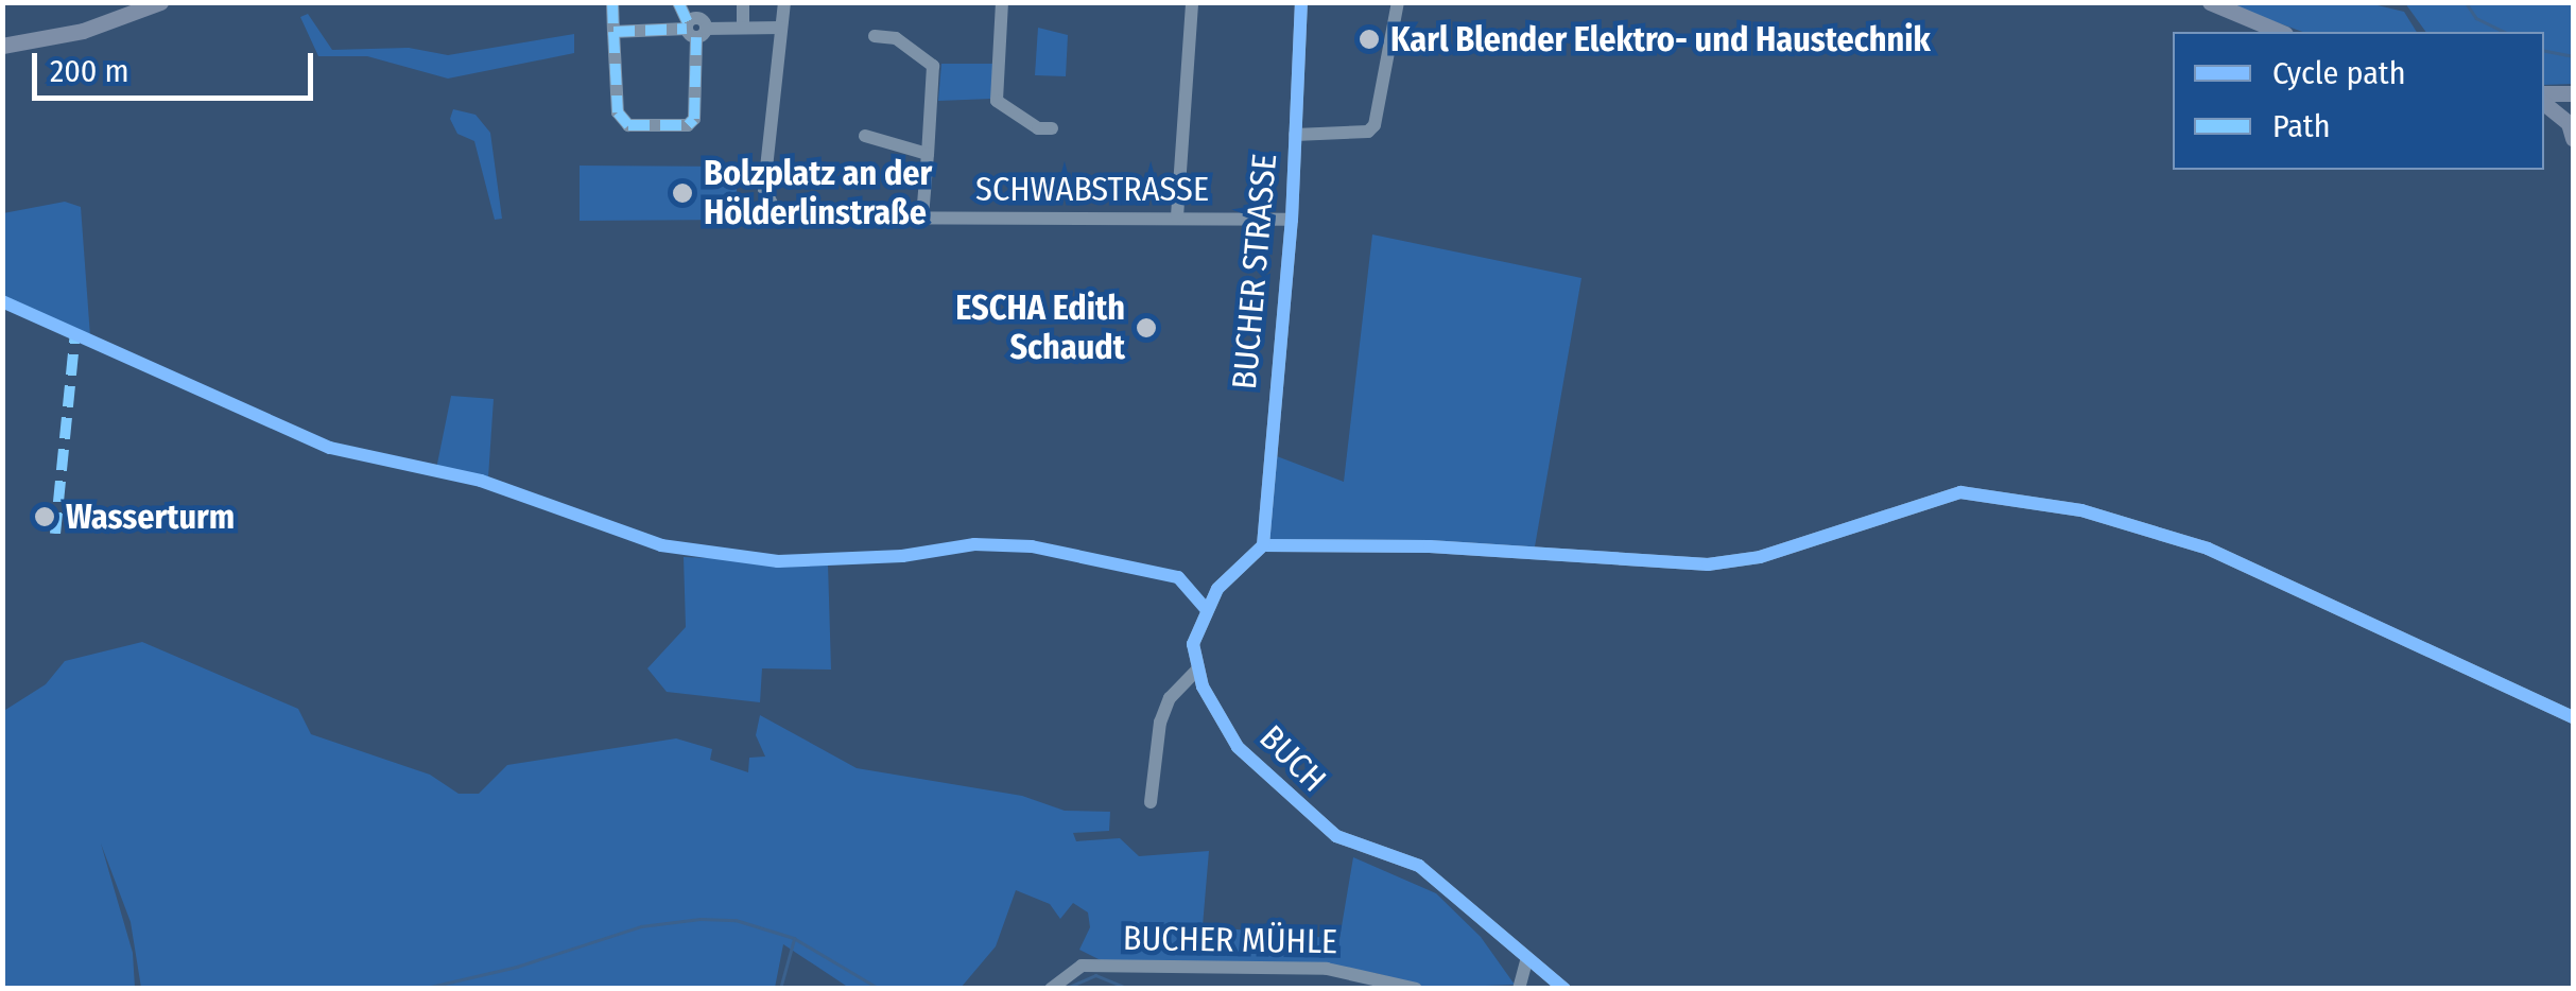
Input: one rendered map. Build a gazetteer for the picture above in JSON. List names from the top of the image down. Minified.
{"streets":{"street":["SCHWABSTRASSE","BUCHER STRASSE","BUCH","BUCHER MÜHLE"]},"crossings":[["SCHWABSTRASSE","BUCHER STRASSE"]],"places":["Karl Blender Elektro- und Haustechnik","Bolzplatz an der Hölderlinstraße","ESCHA Edith Schaudt","Wasserturm"],"legend":["Cycle path","Path"],"scale_bar":"200 m"}
